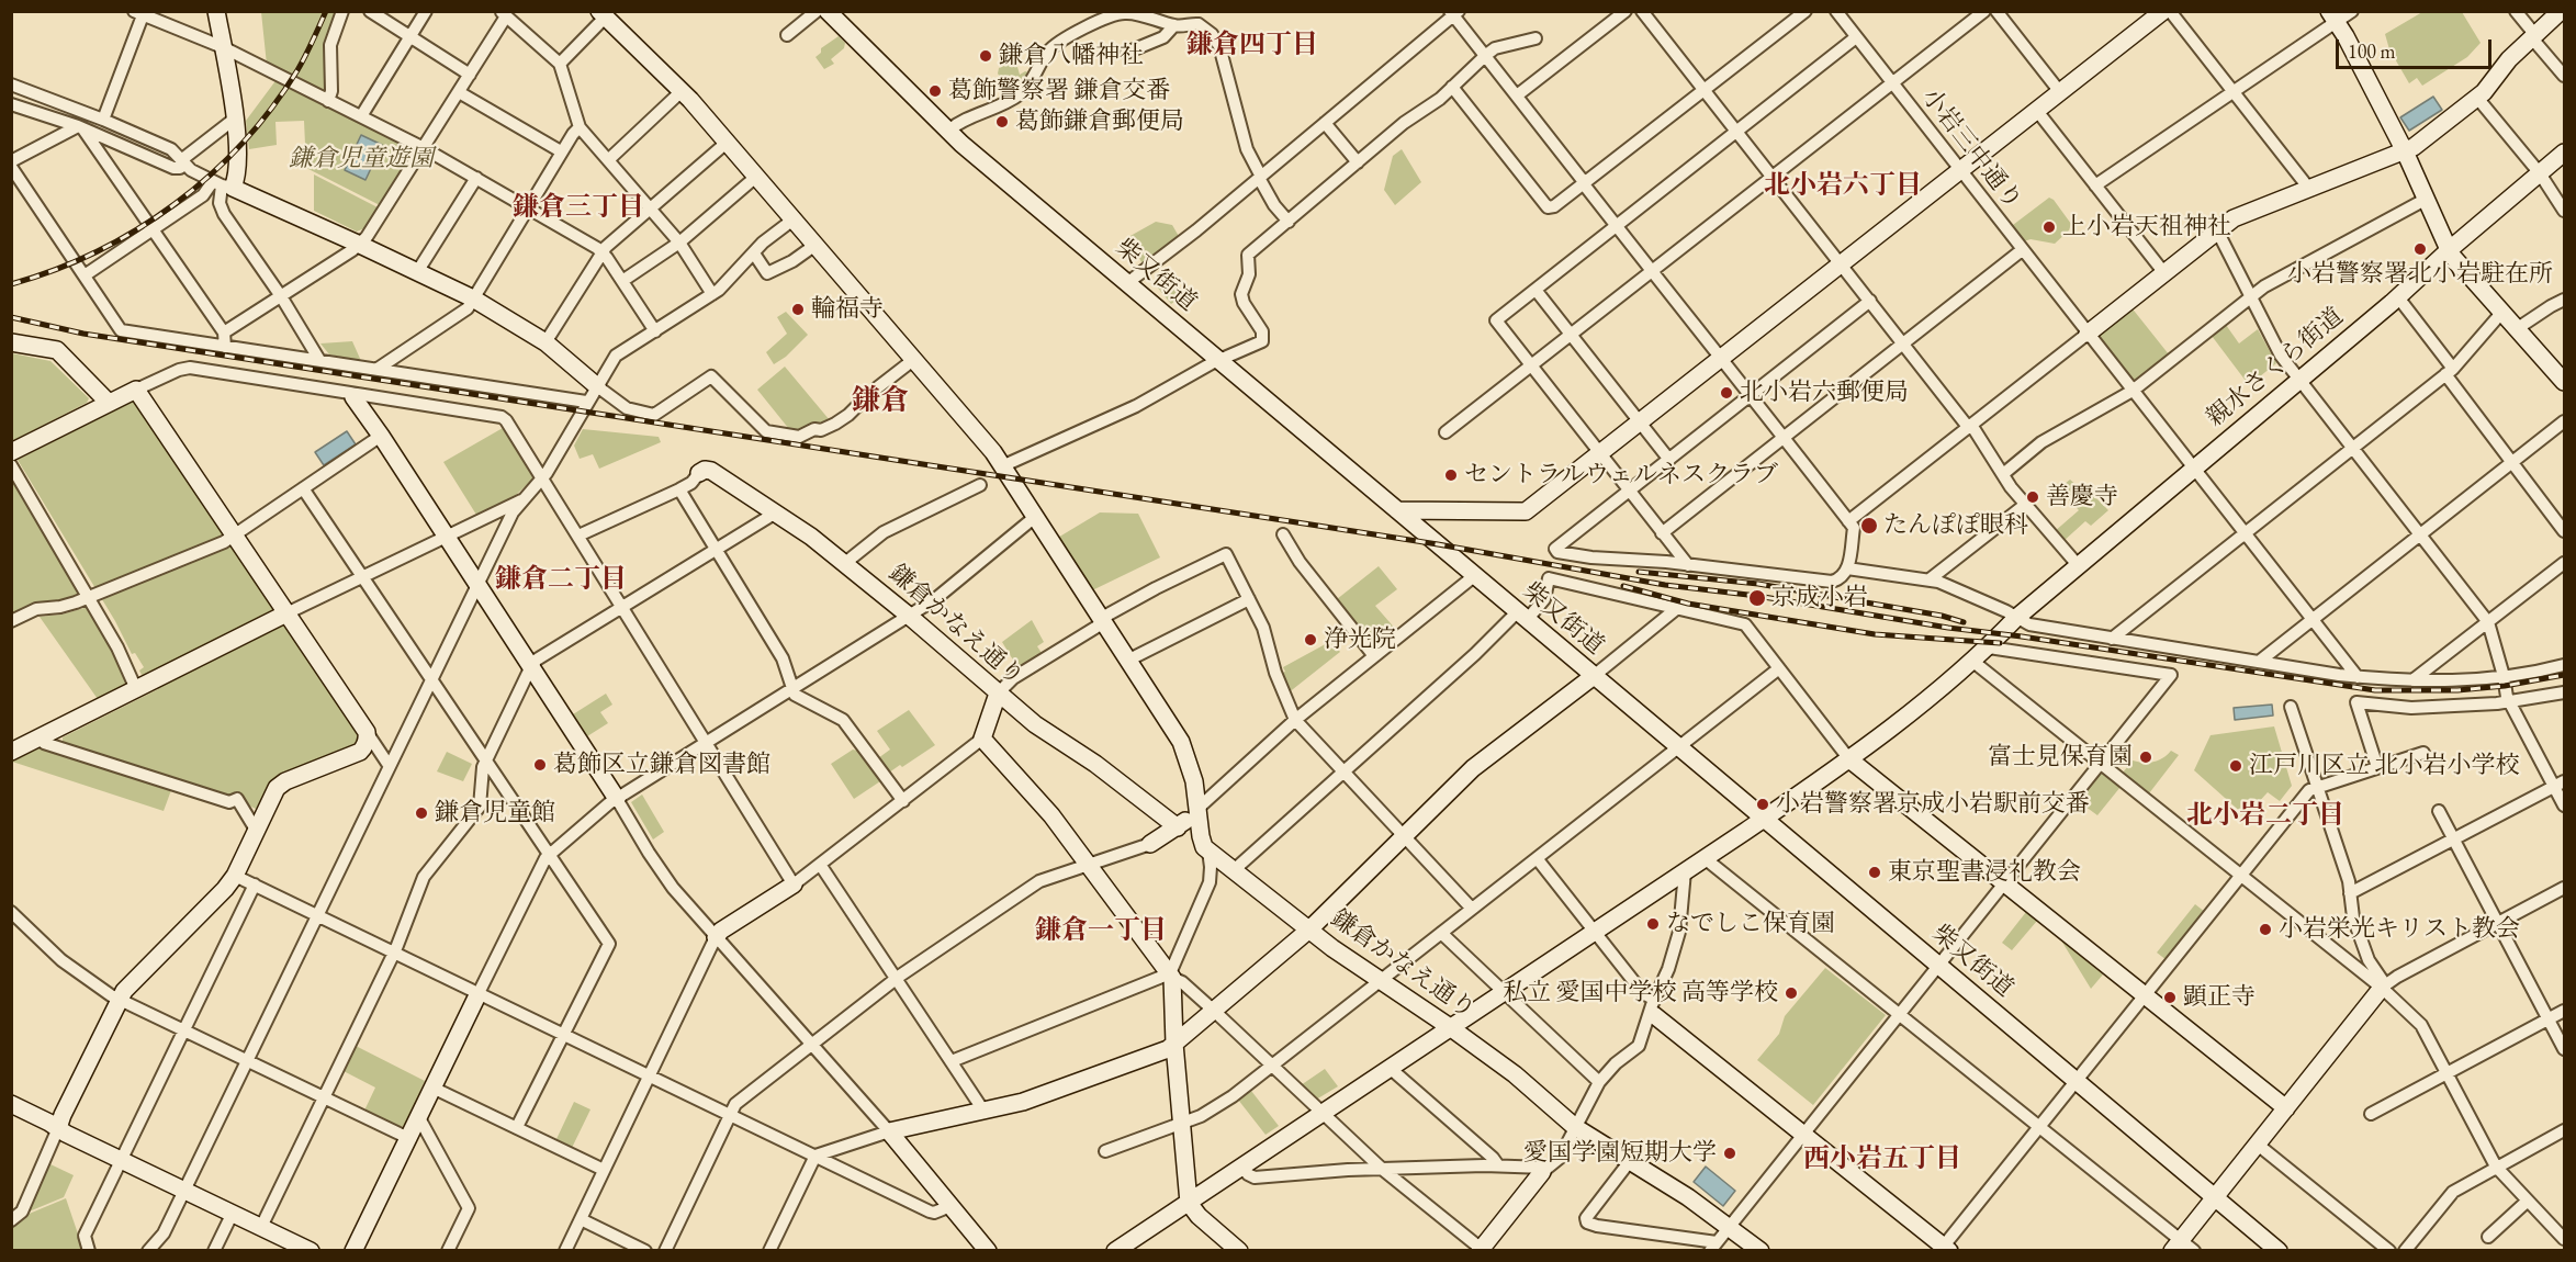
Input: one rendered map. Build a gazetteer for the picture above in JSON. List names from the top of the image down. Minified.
{"streets":{"street":["小岩三中通り","柴又街道","親水さくら街道","鎌倉かなえ通り"]},"crossings":[["小岩三中通り","親水さくら街道"],["柴又街道","親水さくら街道"],["親水さくら街道","鎌倉かなえ通り"]],"districts":["鎌倉四丁目","北小岩六丁目","鎌倉三丁目","鎌倉","鎌倉二丁目","北小岩二丁目","鎌倉一丁目","西小岩五丁目"],"parks":["鎌倉児童遊園"],"places":["鎌倉八幡神社","葛飾警察署 鎌倉交番","葛飾鎌倉郵便局","上小岩天祖神社","小岩警察署北小岩駐在所","輪福寺","北小岩六郵便局","セントラルウェルネスクラブ","善慶寺","たんぽぽ眼科","京成小岩","浄光院","富士見保育園","葛飾区立鎌倉図書館","江戸川区立 北小岩小学校","小岩警察署京成小岩駅前交番","鎌倉児童館","東京聖書浸礼教会","なでしこ保育園","小岩栄光キリスト教会","私立 愛国中学校 高等学校","顕正寺","愛国学園短期大学"],"scale_bar":"100 m"}
